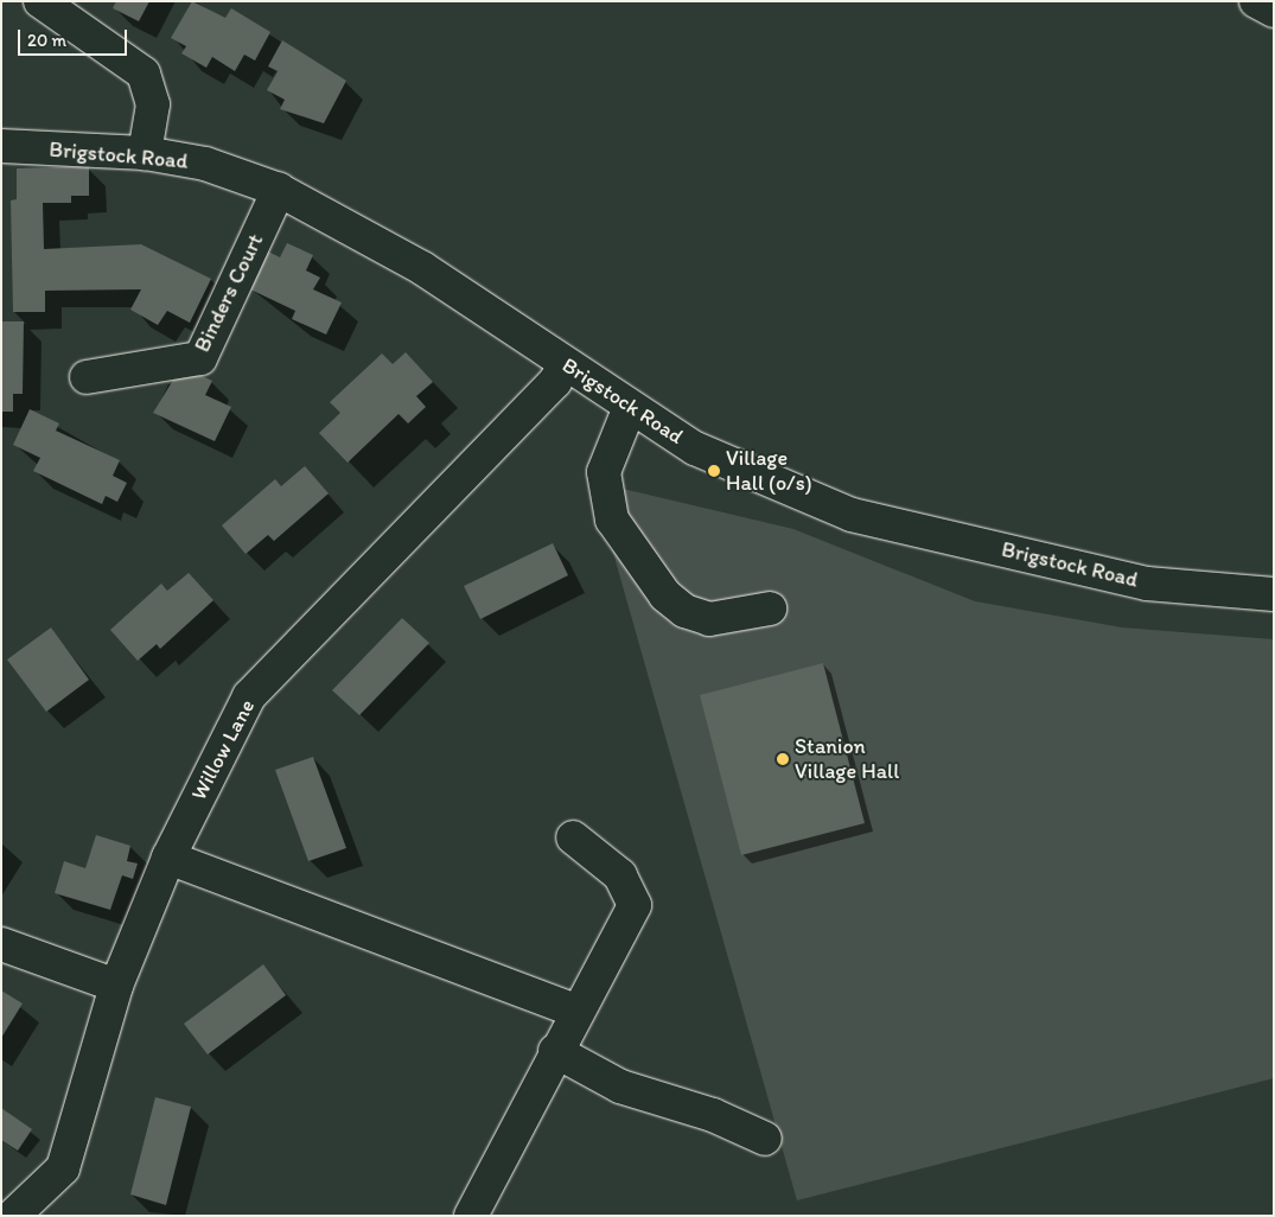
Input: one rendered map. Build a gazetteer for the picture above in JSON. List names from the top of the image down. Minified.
{"streets":{"main road":["Brigstock Road","Binders Court","Willow Lane"]},"crossings":[["Brigstock Road","Binders Court"],["Brigstock Road","Willow Lane"]],"places":["Village Hall (o/s)","Stanion Village Hall"],"scale_bar":"20 m"}
